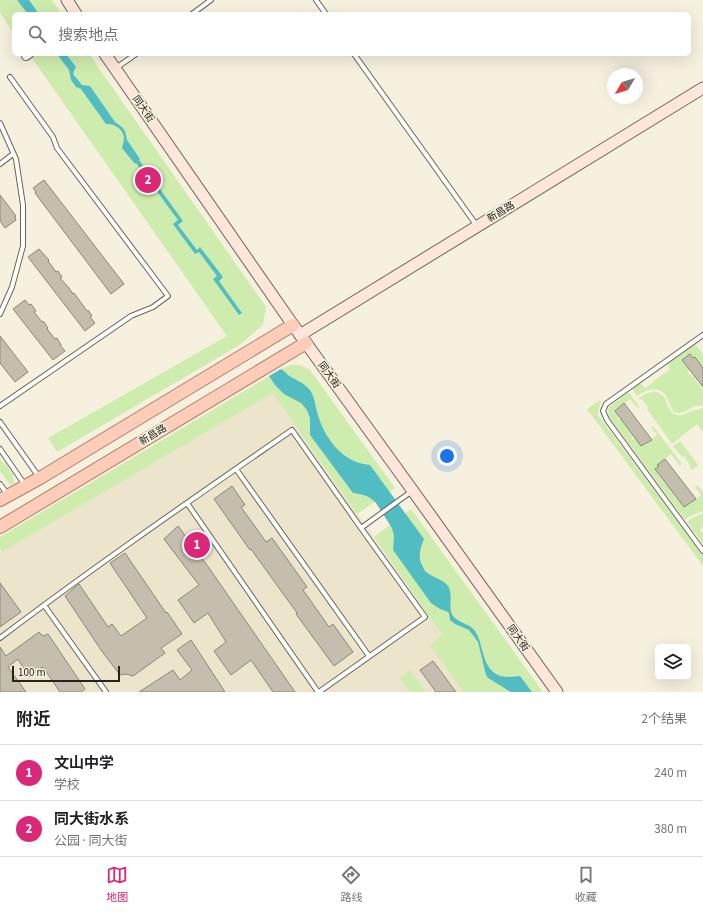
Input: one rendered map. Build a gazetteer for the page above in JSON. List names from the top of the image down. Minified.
{"streets":{"main road":["新昌路"],"street":["同大街"]},"crossings":[["同大街","新昌路"]],"scale_bar":"100 m","north":"bottom left","page":{"search":"搜索地点","pins":["2","1"],"scale":"100 m","heading":["附近","2个结果"],"list":[{"mark":"1","name":"文山中学","note":"学校","value":"240 m"},{"mark":"2","name":"同大街水系","note":"公园 · 同大街","value":"380 m"}],"nav":["地图","路线","收藏"]}}
